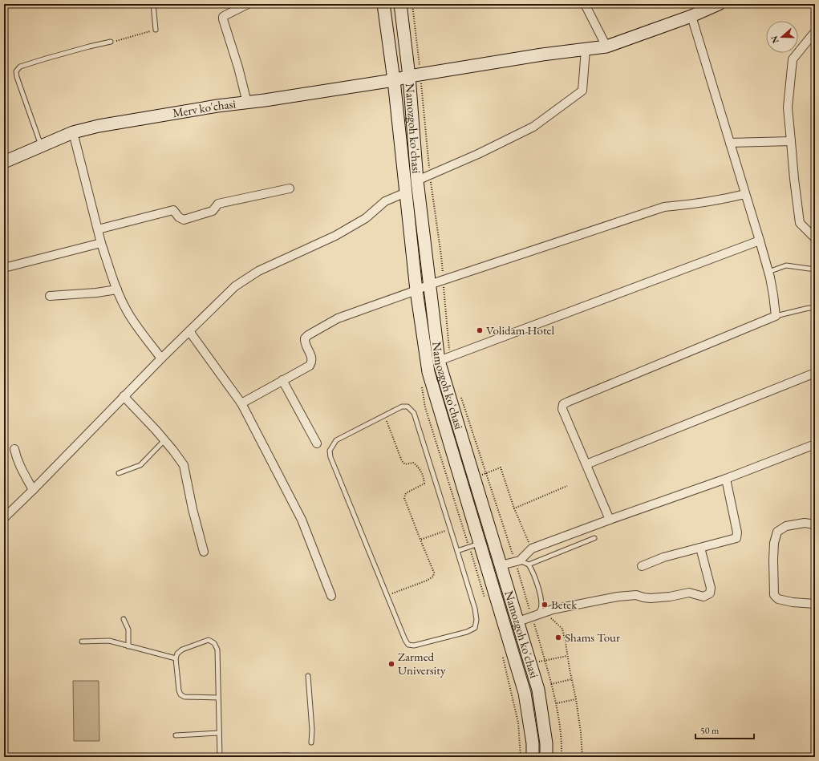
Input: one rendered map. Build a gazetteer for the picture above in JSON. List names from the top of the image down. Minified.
{"streets":{"main road":["Merv ko'chasi","Namozgoh ko'chasi"]},"crossings":[["Merv ko'chasi","Namozgoh ko'chasi"]],"places":["Volidam Hotel","Betek","Shams Tour","Zarmed University"],"scale_bar":"50 m","north":"left"}
